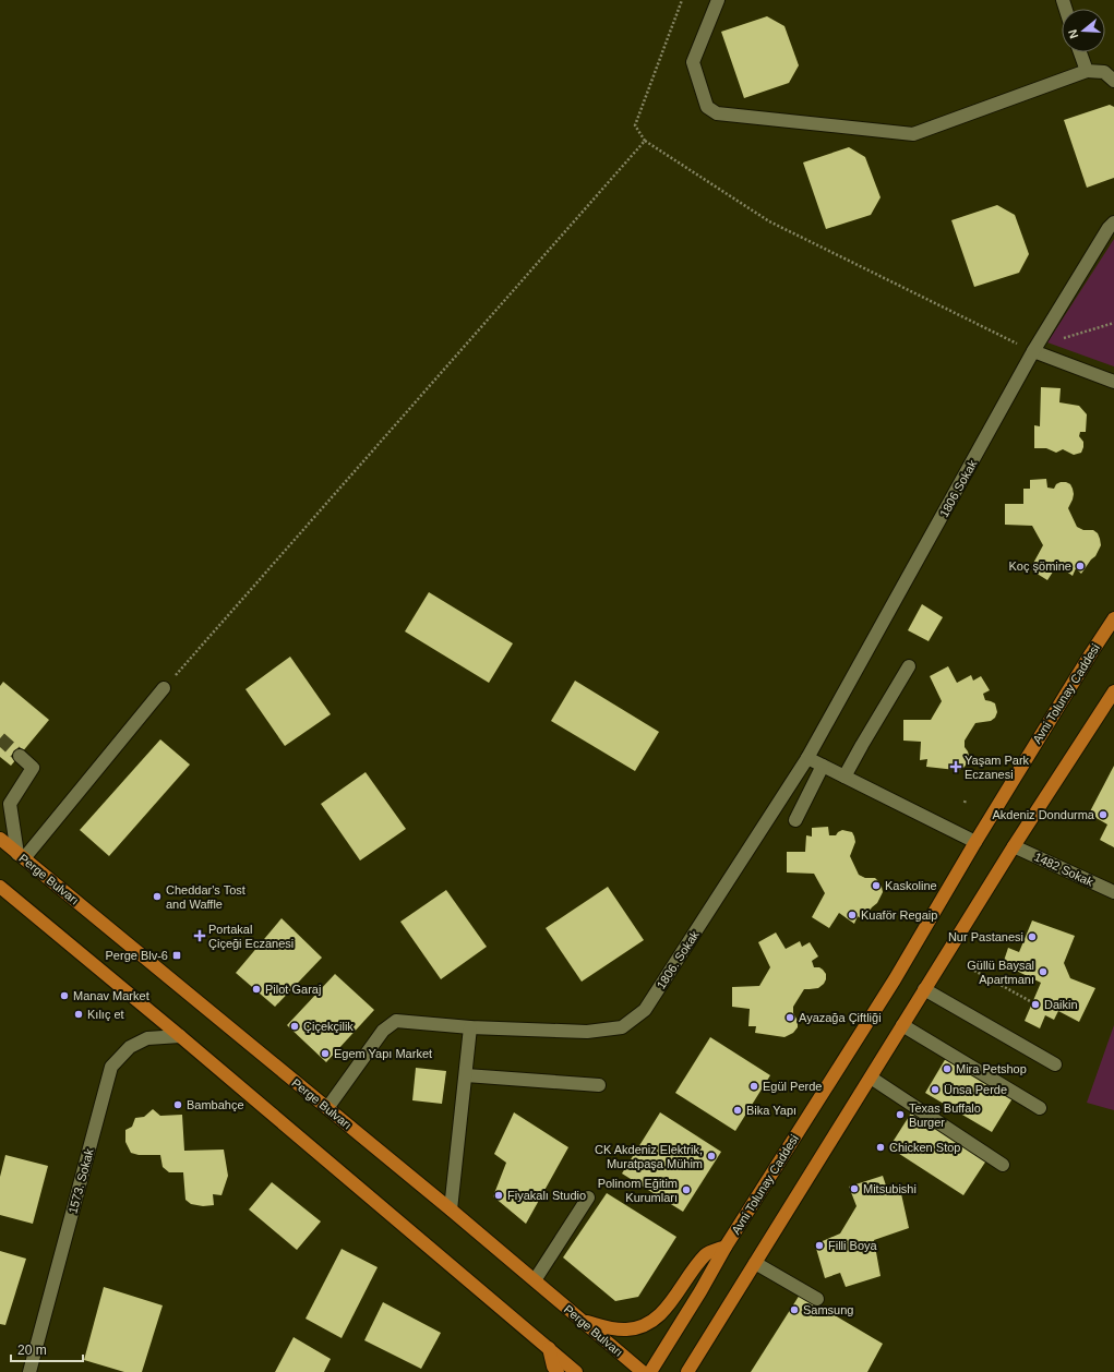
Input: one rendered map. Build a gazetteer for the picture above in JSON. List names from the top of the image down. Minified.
{"streets":{"main road":["Avni Tolunay Caddesi","Perge Bulvarı"],"street":["1806 Sokak","1482 Sokak","1806. Sokak","1573. Sokak"]},"crossings":[["1806 Sokak","1806. Sokak"],["Perge Bulvarı","1806. Sokak"]],"places":{"other":["Koç şömine","Akdeniz Dondurma","Kaskoline","Cheddar's Tost and Waffle","Kuaför Regaip","Nur Pastanesi","Güllü Baysal Apartmanı","Pilot Garaj","Manav Market","Daikin","Kılıç et","Ayazağa Çiftliği","Çiçekçilik","Egem Yapı Market","Mira Petshop","Egül Perde","Ünsa Perde","Bambahçe","Bika Yapı","Texas Buffalo Burger","Chicken Stop","CK Akdeniz Elektrik, Muratpaşa Mühim","Mitsubishi","Polinom Eğitim Kurumları","Fiyakalı Studio","Filli Boya","Samsung"],"health":["Yaşam Park Eczanesi","Portakal Çiçeği Eczanesi"],"transit":["Perge Blv-6"]},"scale_bar":"20 m","north":"left"}
